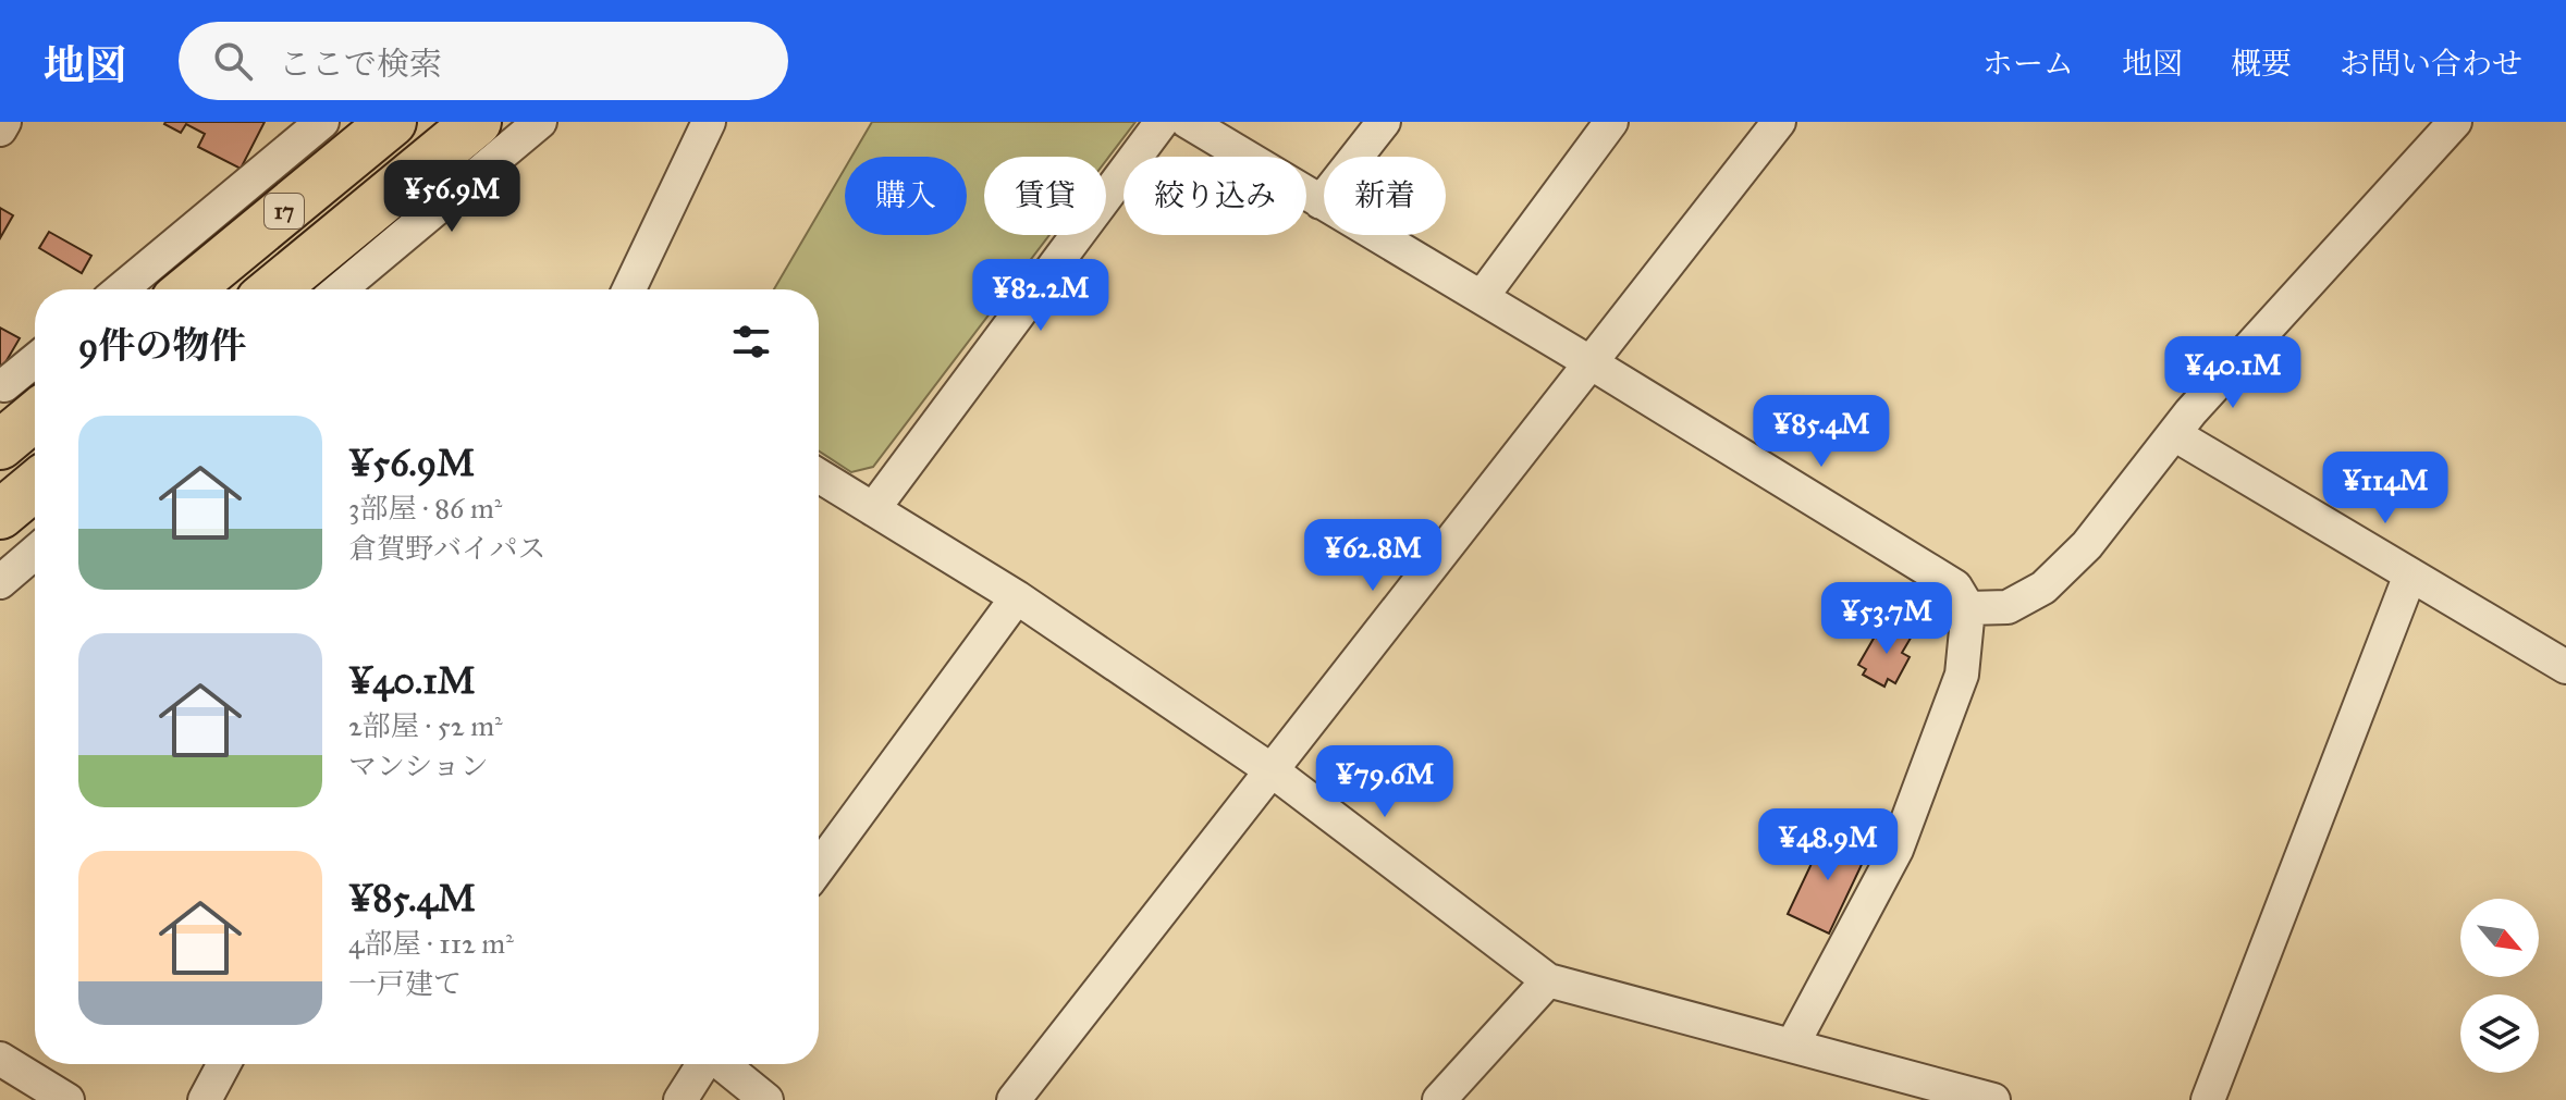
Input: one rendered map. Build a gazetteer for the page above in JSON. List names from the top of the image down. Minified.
{"streets":{"highway":["17"]},"north":"bottom right","page":{"header":"地図","search":"ここで検索","nav":["ホーム","地図","概要","お問い合わせ"],"chip":["購入","賃貸","絞り込み","新着"],"price":["¥56.9M","¥82.2M","¥40.1M","¥85.4M","¥114M","¥62.8M","¥53.7M","¥79.6M","¥48.9M"],"heading":"9件の物件","list":[{"name":"¥56.9M","note":"3部屋 · 86 m² · 倉賀野バイパス"},{"name":"¥40.1M","note":"2部屋 · 52 m² · マンション"},{"name":"¥85.4M","note":"4部屋 · 112 m² · 一戸建て"}]}}
